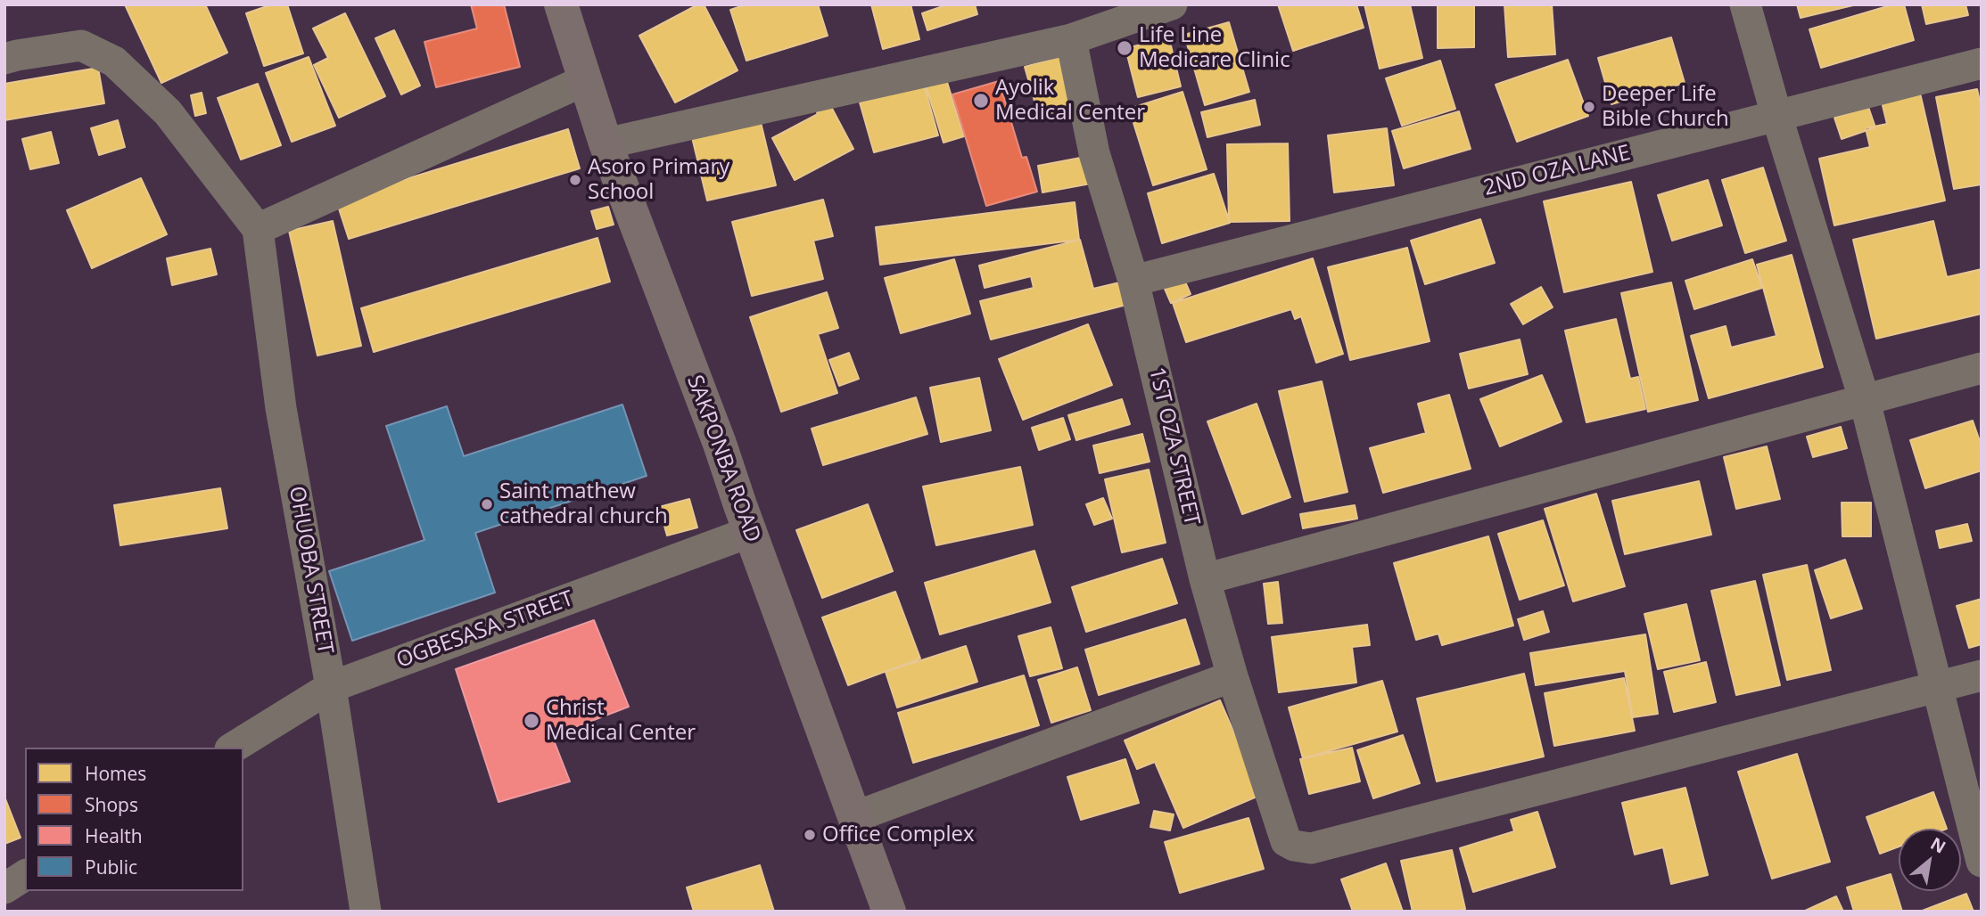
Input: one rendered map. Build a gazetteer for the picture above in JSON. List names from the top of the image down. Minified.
{"streets":{"main road":["SAKPONBA ROAD"],"street":["2ND OZA LANE","1ST OZA STREET","OHUOBA STREET","OGBESASA STREET"]},"crossings":[["2ND OZA LANE","1ST OZA STREET"],["SAKPONBA ROAD","OGBESASA STREET"],["OHUOBA STREET","OGBESASA STREET"]],"places":["Life Line Medicare Clinic","Ayolik Medical Center","Deeper Life Bible Church","Asoro Primary School","Saint mathew cathedral church","Christ Medical Center","Office Complex"],"legend":["Homes","Shops","Health","Public"],"north":"top right"}
